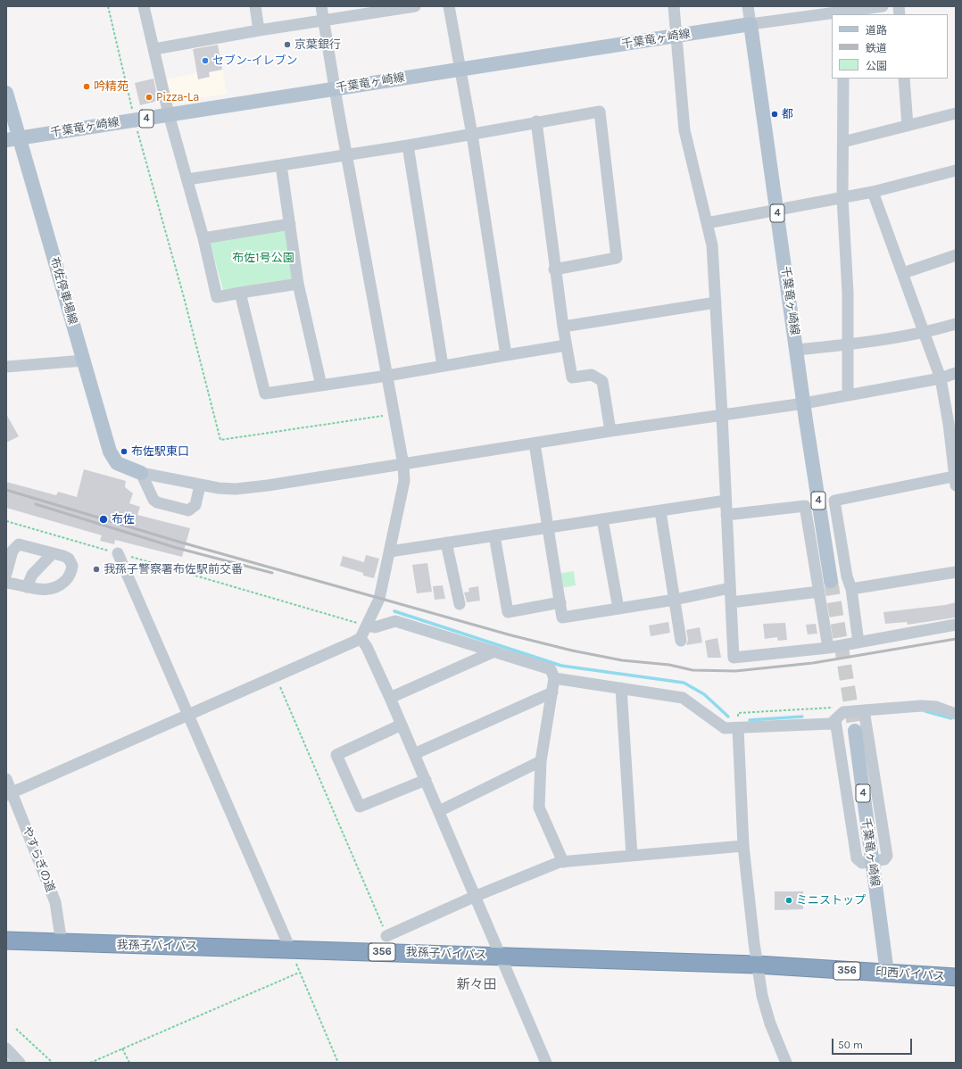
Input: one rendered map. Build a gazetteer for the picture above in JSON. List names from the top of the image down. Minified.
{"streets":{"highway":["我孫子バイパス","356","印西バイパス"],"main road":["千葉竜ヶ崎線","4","布佐停車場線"],"street":["やすらぎの道"]},"crossings":[["千葉竜ヶ崎線","布佐停車場線"],["千葉竜ヶ崎線","印西バイパス"],["やすらぎの道","我孫子バイパス"],["我孫子バイパス","印西バイパス"]],"districts":["新々田"],"parks":["布佐1号公園"],"places":["京葉銀行","セブン-イレブン","吟精苑","Pizza-La","都","布佐駅東口","布佐","我孫子警察署布佐駅前交番","ミニストップ"],"legend":["道路","鉄道","公園"],"scale_bar":"50 m"}
